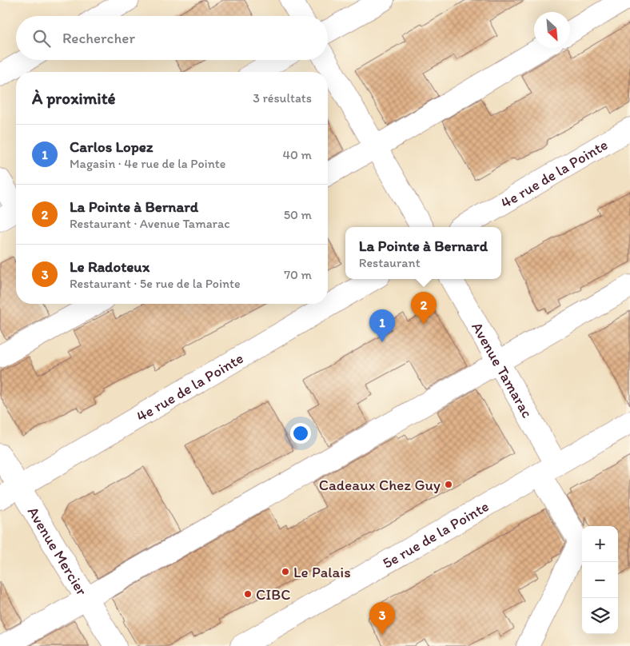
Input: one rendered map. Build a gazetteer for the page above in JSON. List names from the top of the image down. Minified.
{"streets":{"street":["4e rue de la Pointe","Avenue Tamarac","5e rue de la Pointe","Avenue Mercier"]},"crossings":[["4e rue de la Pointe","Avenue Mercier"],["Avenue Tamarac","5e rue de la Pointe"]],"places":["Cadeaux Chez Guy","Le Palais","CIBC"],"north":"bottom right","page":{"search":"Rechercher","heading":["À proximité","3 résultats"],"list":[{"mark":"1","name":"Carlos Lopez","note":"Magasin · 4e rue de la Pointe","value":"40 m"},{"mark":"2","name":"La Pointe à Bernard","note":"Restaurant · Avenue Tamarac","value":"50 m"},{"mark":"3","name":"Le Radoteux","note":"Restaurant · 5e rue de la Pointe","value":"70 m"}],"popup":["La Pointe à Bernard","Restaurant"],"pins":["2","1","3"],"map_buttons":["+","−"]}}
